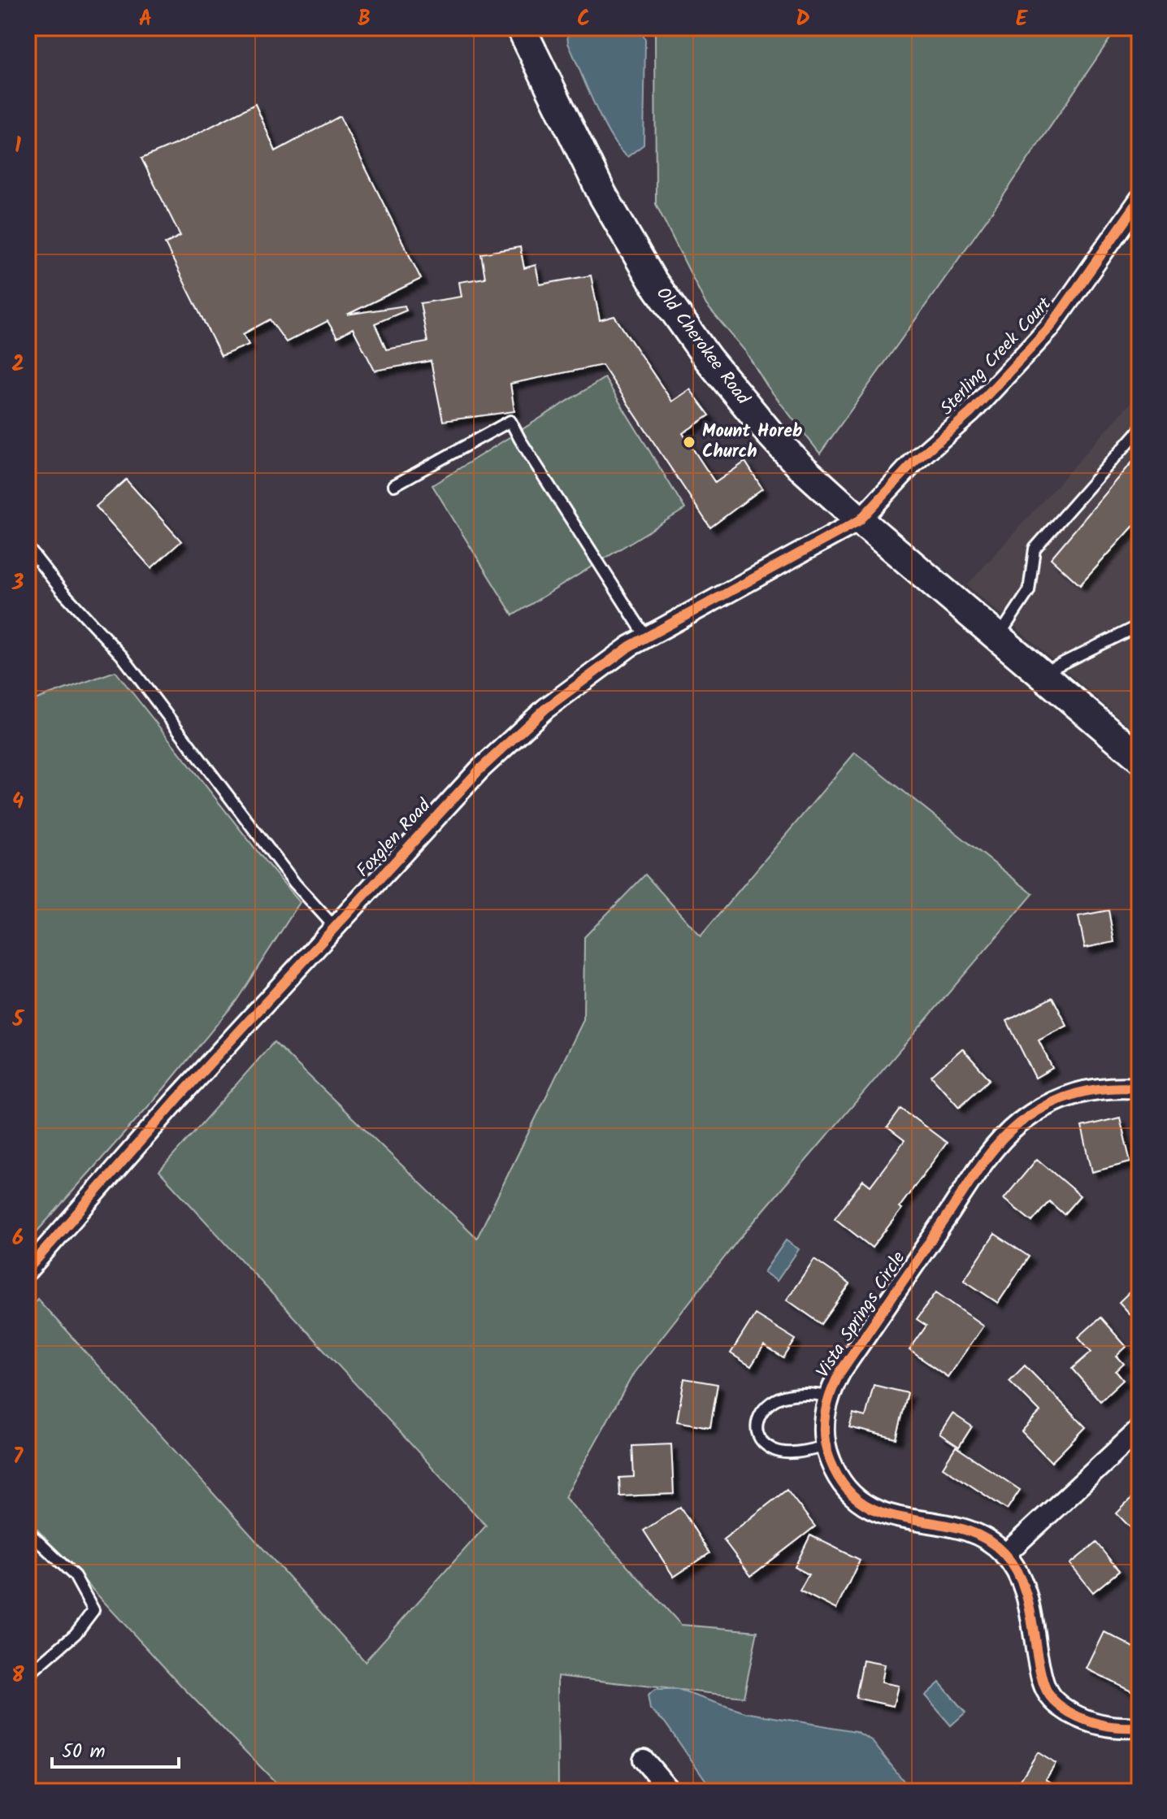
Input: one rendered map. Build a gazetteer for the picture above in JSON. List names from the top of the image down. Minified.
{"streets":{"street":["Old Cherokee Road","Sterling Creek Court","Foxglen Road","Vista Springs Circle"]},"crossings":[["Old Cherokee Road","Sterling Creek Court"],["Old Cherokee Road","Foxglen Road"],["Sterling Creek Court","Foxglen Road"]],"places":["Mount Horeb Church"],"scale_bar":"50 m","grid":{"columns":["A","B","C","D","E"],"rows":["1","2","3","4","5","6","7","8"]}}
